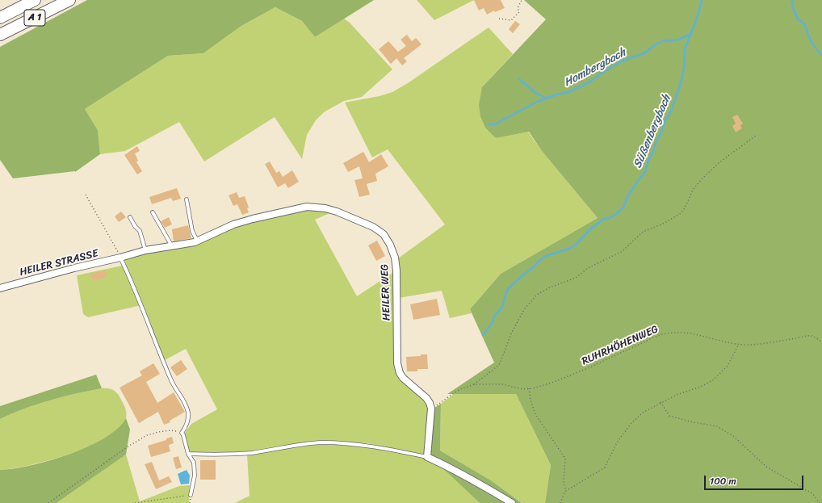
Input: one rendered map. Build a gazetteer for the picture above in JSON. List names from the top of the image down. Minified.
{"streets":{"highway":["A 1"],"street":["HEILER STRASSE","HEILER WEG"],"path":["RUHRHÖHENWEG"]},"crossings":[["HEILER STRASSE","HEILER WEG"],["HEILER WEG","RUHRHÖHENWEG"]],"water":["Hombergbach","Süßenbergbach"],"scale_bar":"100 m"}
